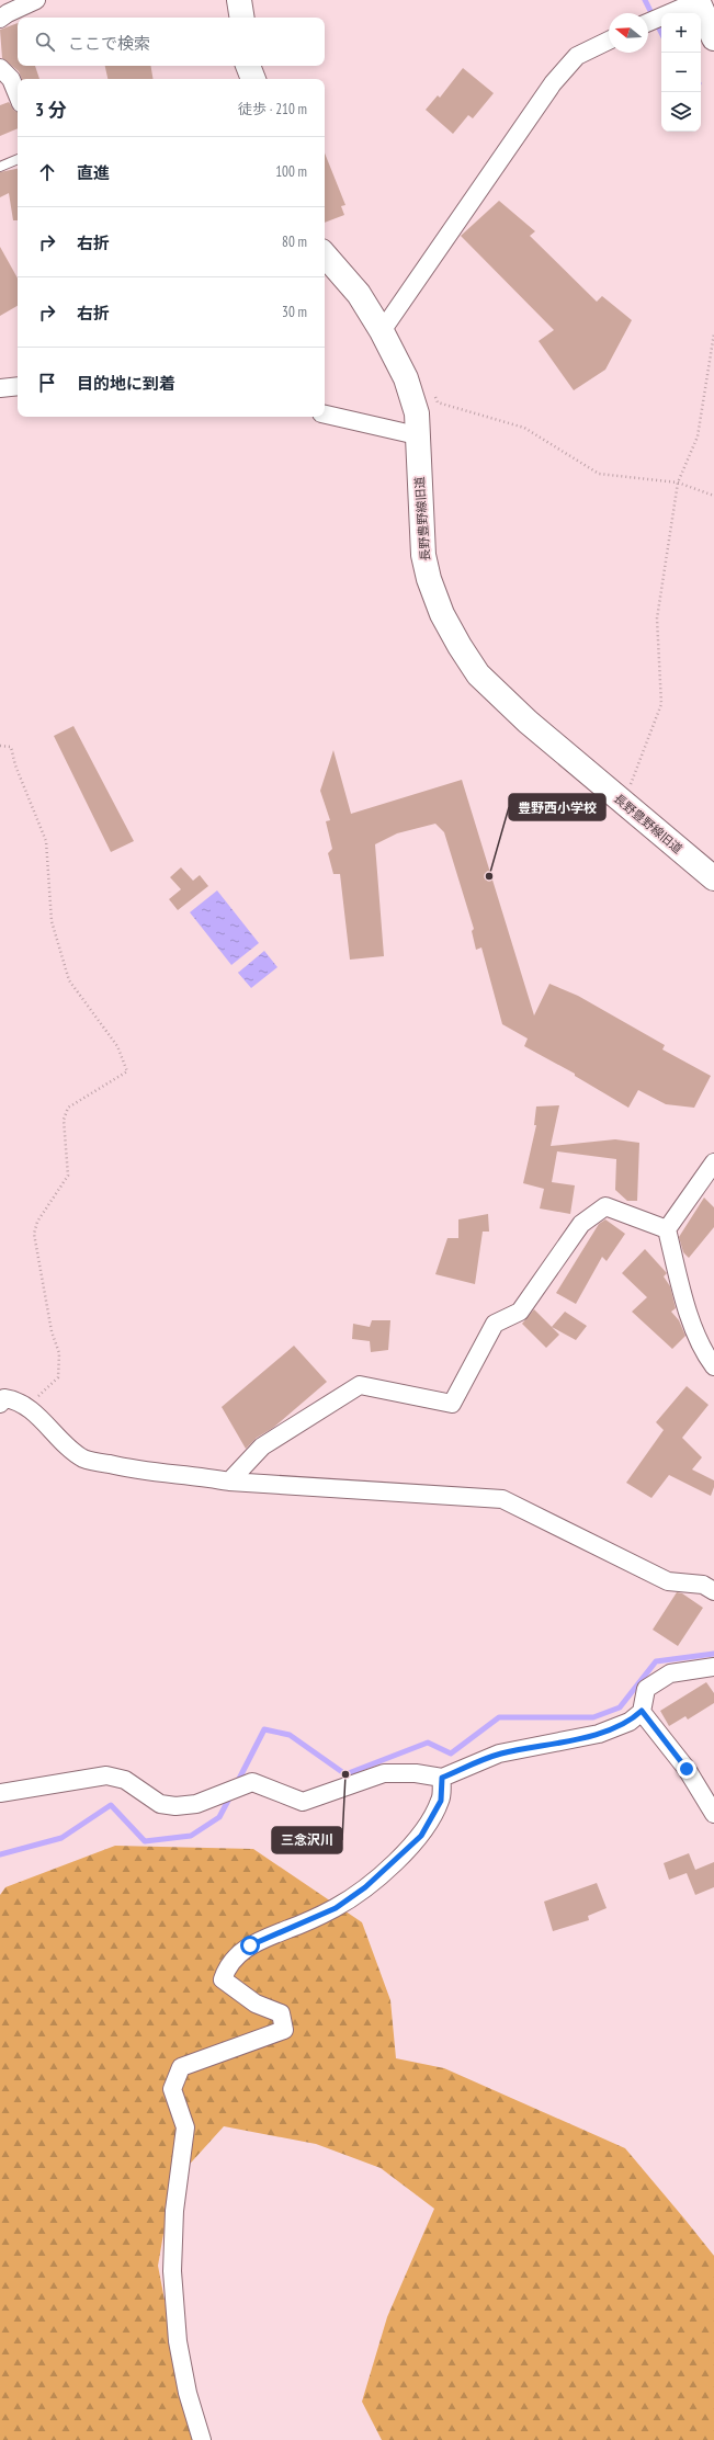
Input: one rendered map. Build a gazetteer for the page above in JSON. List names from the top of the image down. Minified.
{"streets":{"street":["長野豊野線旧道"]},"places":["豊野西小学校","三念沢川"],"north":"left","page":{"map_buttons":["+","−"],"search":"ここで検索","heading":["3 分","徒歩 · 210 m"],"list":[["直進","100 m"],["右折","80 m"],["右折","30 m"],"目的地に到着"]}}
